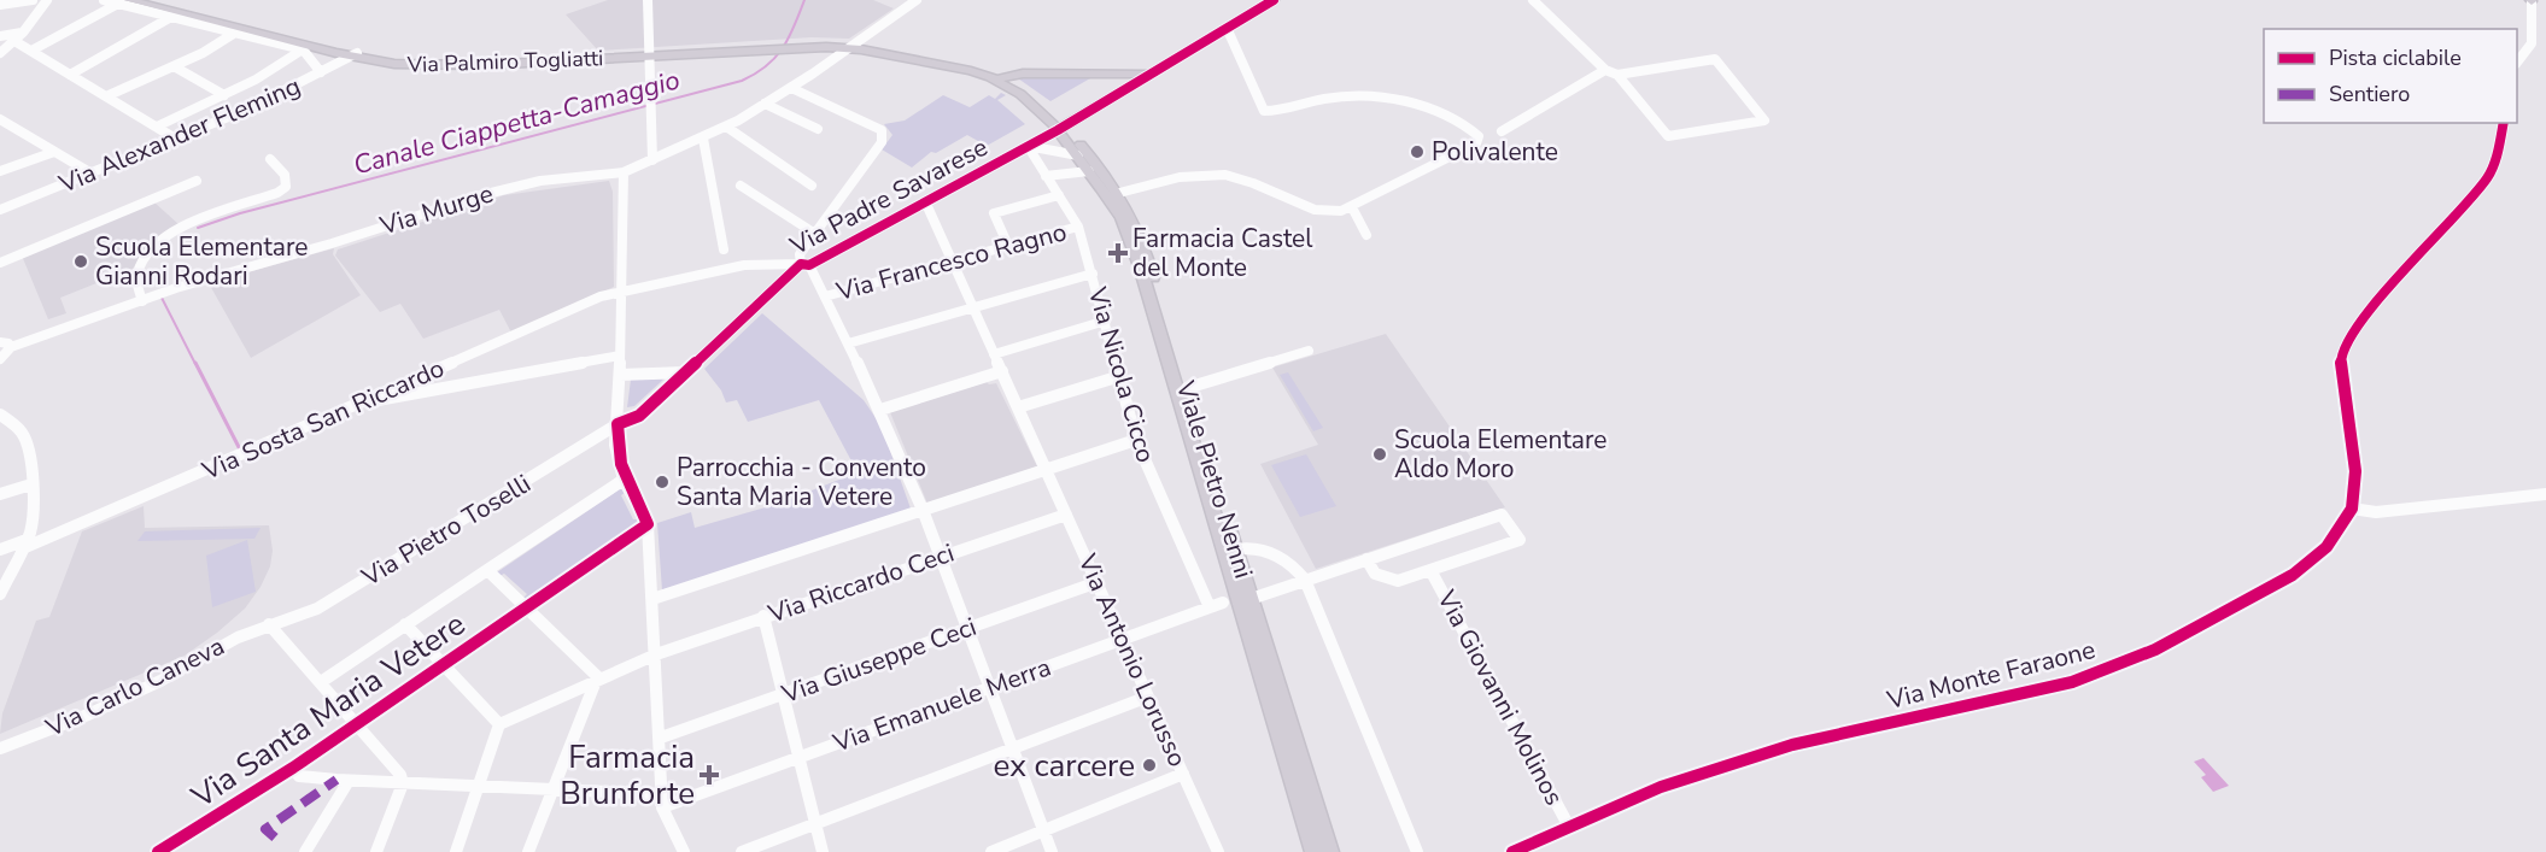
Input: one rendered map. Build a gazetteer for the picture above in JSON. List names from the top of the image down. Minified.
{"streets":{"main road":["Via Palmiro Togliatti","Viale Pietro Nenni"],"street":["Via Alexander Fleming","Via Padre Savarese","Via Murge","Via Francesco Ragno","Via Nicola Cicco","Via Sosta San Riccardo","Via Pietro Toselli","Via Riccardo Ceci","Via Giuseppe Ceci","Via Antonio Lorusso","Via Monte Faraone","Via Carlo Caneva","Via Giovanni Molinos","Via Emanuele Merra","Via Santa Maria Vetere"]},"crossings":[["Via Palmiro Togliatti","Via Alexander Fleming"],["Via Palmiro Togliatti","Via Padre Savarese"],["Via Palmiro Togliatti","Via Murge"],["Via Palmiro Togliatti","Viale Pietro Nenni"],["Via Padre Savarese","Via Nicola Cicco"],["Via Padre Savarese","Via Sosta San Riccardo"],["Via Padre Savarese","Viale Pietro Nenni"],["Via Padre Savarese","Via Pietro Toselli"],["Via Padre Savarese","Via Antonio Lorusso"],["Via Francesco Ragno","Via Nicola Cicco"],["Via Francesco Ragno","Via Antonio Lorusso"],["Via Nicola Cicco","Via Emanuele Merra"],["Via Pietro Toselli","Via Carlo Caneva"],["Via Riccardo Ceci","Via Antonio Lorusso"],["Via Giuseppe Ceci","Via Antonio Lorusso"],["Via Antonio Lorusso","Via Emanuele Merra"],["Via Monte Faraone","Via Giovanni Molinos"]],"water":["Canale Ciappetta-Camaggio"],"places":{"other":["Polivalente","Scuola Elementare Gianni Rodari","Scuola Elementare Aldo Moro","Parrocchia - Convento Santa Maria Vetere","ex carcere"],"health":["Farmacia Castel del Monte","Farmacia Brunforte"]},"legend":["Pista ciclabile","Sentiero"]}
